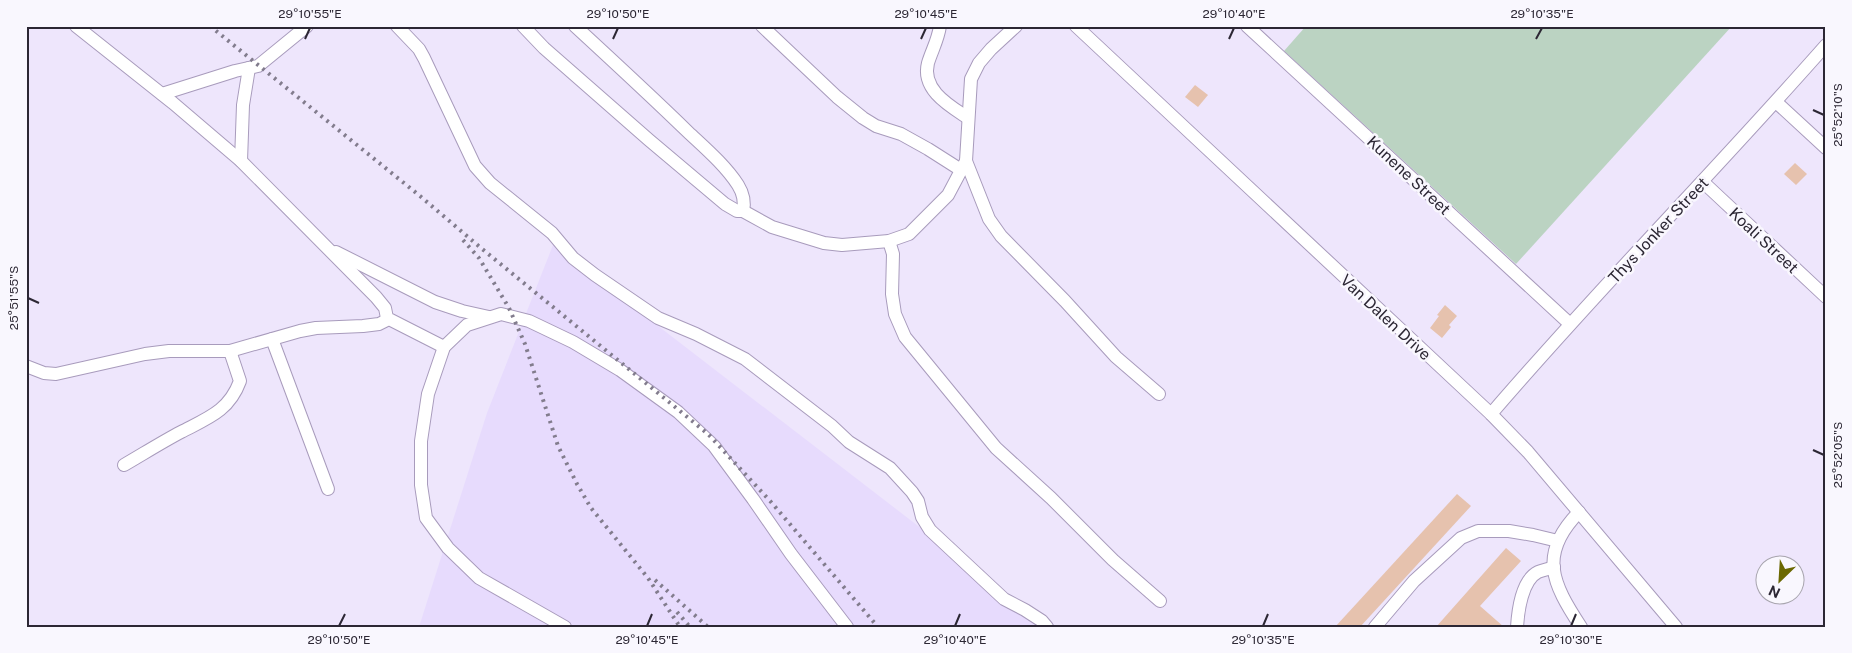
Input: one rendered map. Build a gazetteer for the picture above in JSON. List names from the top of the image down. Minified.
{"streets":{"street":["Kunene Street","Thys Jonker Street","Koali Street","Van Dalen Drive"]},"crossings":[["Kunene Street","Thys Jonker Street"],["Thys Jonker Street","Koali Street"],["Thys Jonker Street","Van Dalen Drive"]],"north":"bottom left","coordinates":["29°10'55\"E","29°10'50\"E","29°10'45\"E","29°10'40\"E","29°10'35\"E","25°52'10\"S","25°51'55\"S","25°52'05\"S","29°10'30\"E"]}
